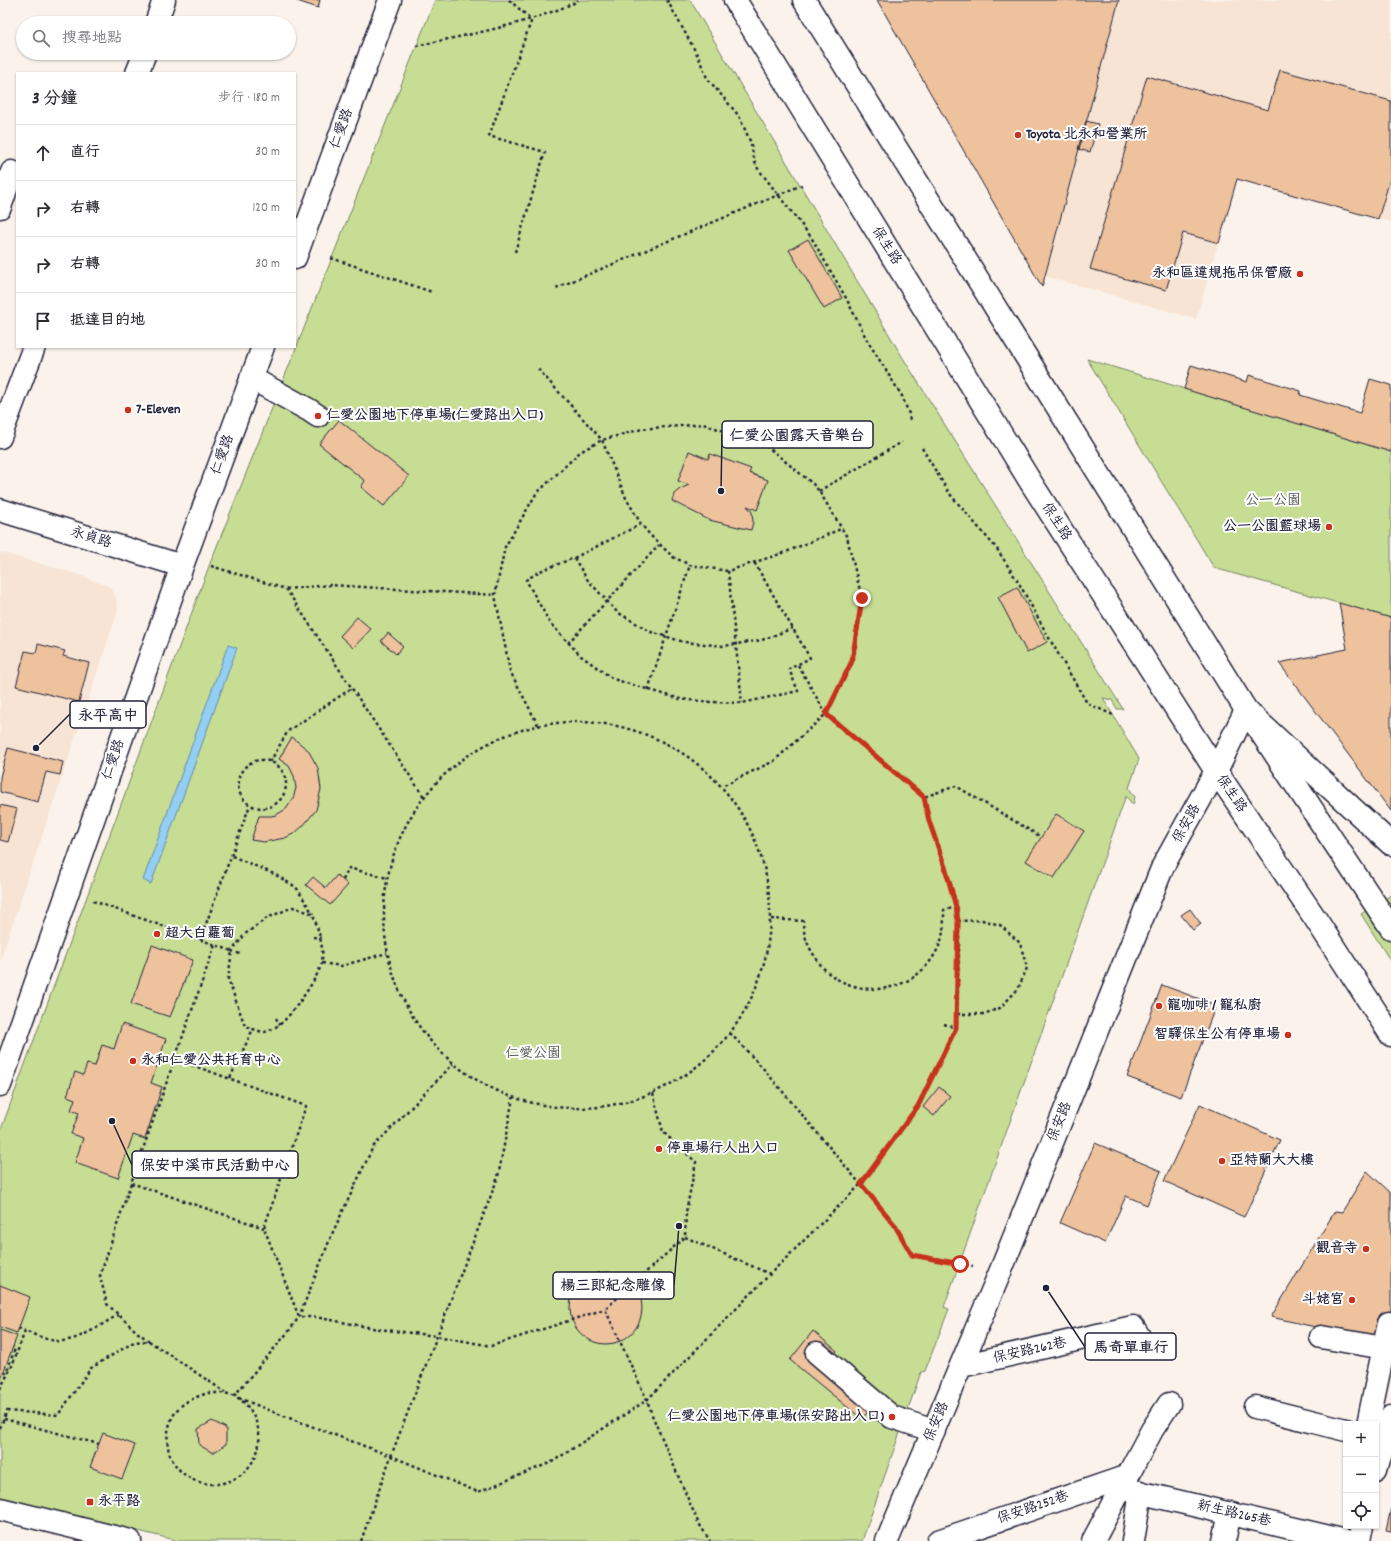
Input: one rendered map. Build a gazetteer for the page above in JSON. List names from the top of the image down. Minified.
{"streets":{"main road":["仁愛路","保生路","永貞路","保安路","保安路262巷","保安路252巷","新生路265巷"]},"crossings":[["仁愛路","永貞路"],["保生路","保安路"],["保安路","保安路262巷"],["保安路252巷","新生路265巷"]],"parks":["公一公園","仁愛公園"],"places":{"other":["Toyota 北永和營業所","永和區違規拖吊保管廠","7-Eleven","仁愛公園地下停車場(仁愛路出入口)","仁愛公園露天音樂台","公一公園籃球場","永平高中","超大白蘿蔔","寵咖啡 / 寵私廚","智驛保生公有停車場","永和仁愛公共托育中心","保安中溪市民活動中心","停車場行人出入口","亞特蘭大大樓","楊三郎紀念雕像","觀音寺","馬奇單車行","斗姥宮","仁愛公園地下停車場(保安路出入口)"],"transit":["永平路"]},"page":{"search":"搜尋地點","heading":["3 分鐘","步行 · 180 m"],"list":[["直行","30 m"],["右轉","120 m"],["右轉","30 m"],"抵達目的地"],"map_buttons":["+","−"]}}
